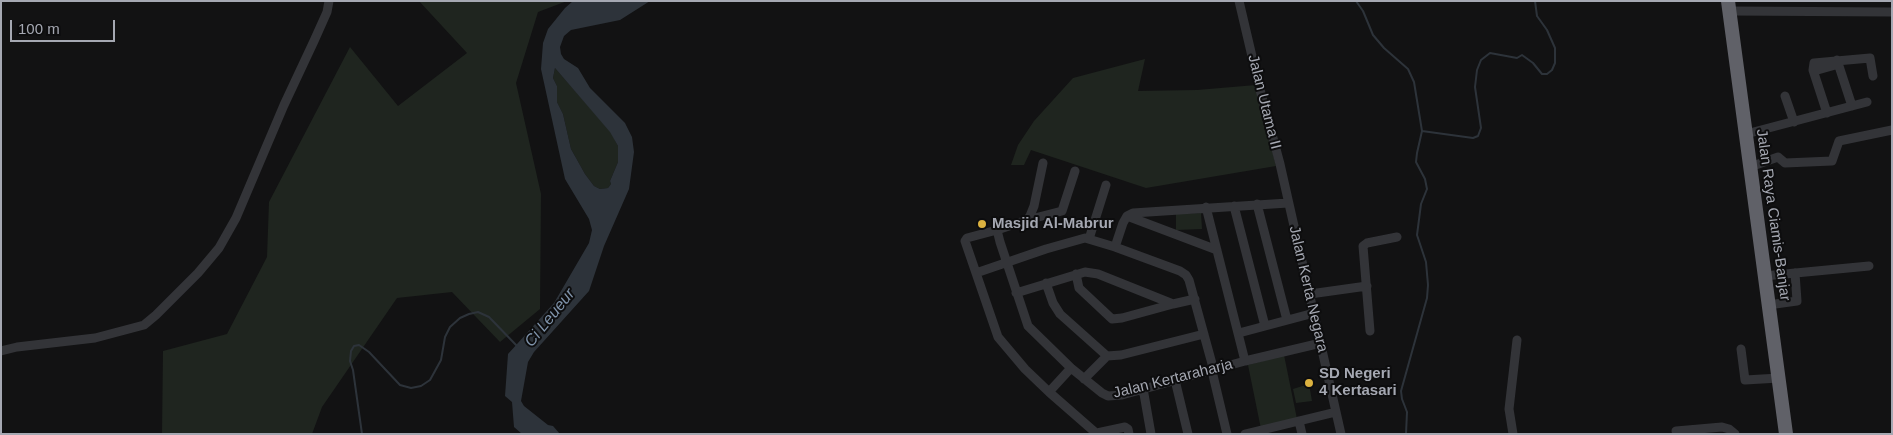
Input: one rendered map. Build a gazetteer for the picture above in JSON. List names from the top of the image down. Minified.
{"streets":{"highway":["Jalan Raya Ciamis-Banjar"],"street":["Jalan Utama II","Jalan Kerta Negara","Jalan Kertaraharja"]},"crossings":[["Jalan Utama II","Jalan Kerta Negara"],["Jalan Kerta Negara","Jalan Kertaraharja"]],"water":["Ci Leueur"],"places":["Masjid Al-Mabrur","SD Negeri 4 Kertasari"],"scale_bar":"100 m"}
